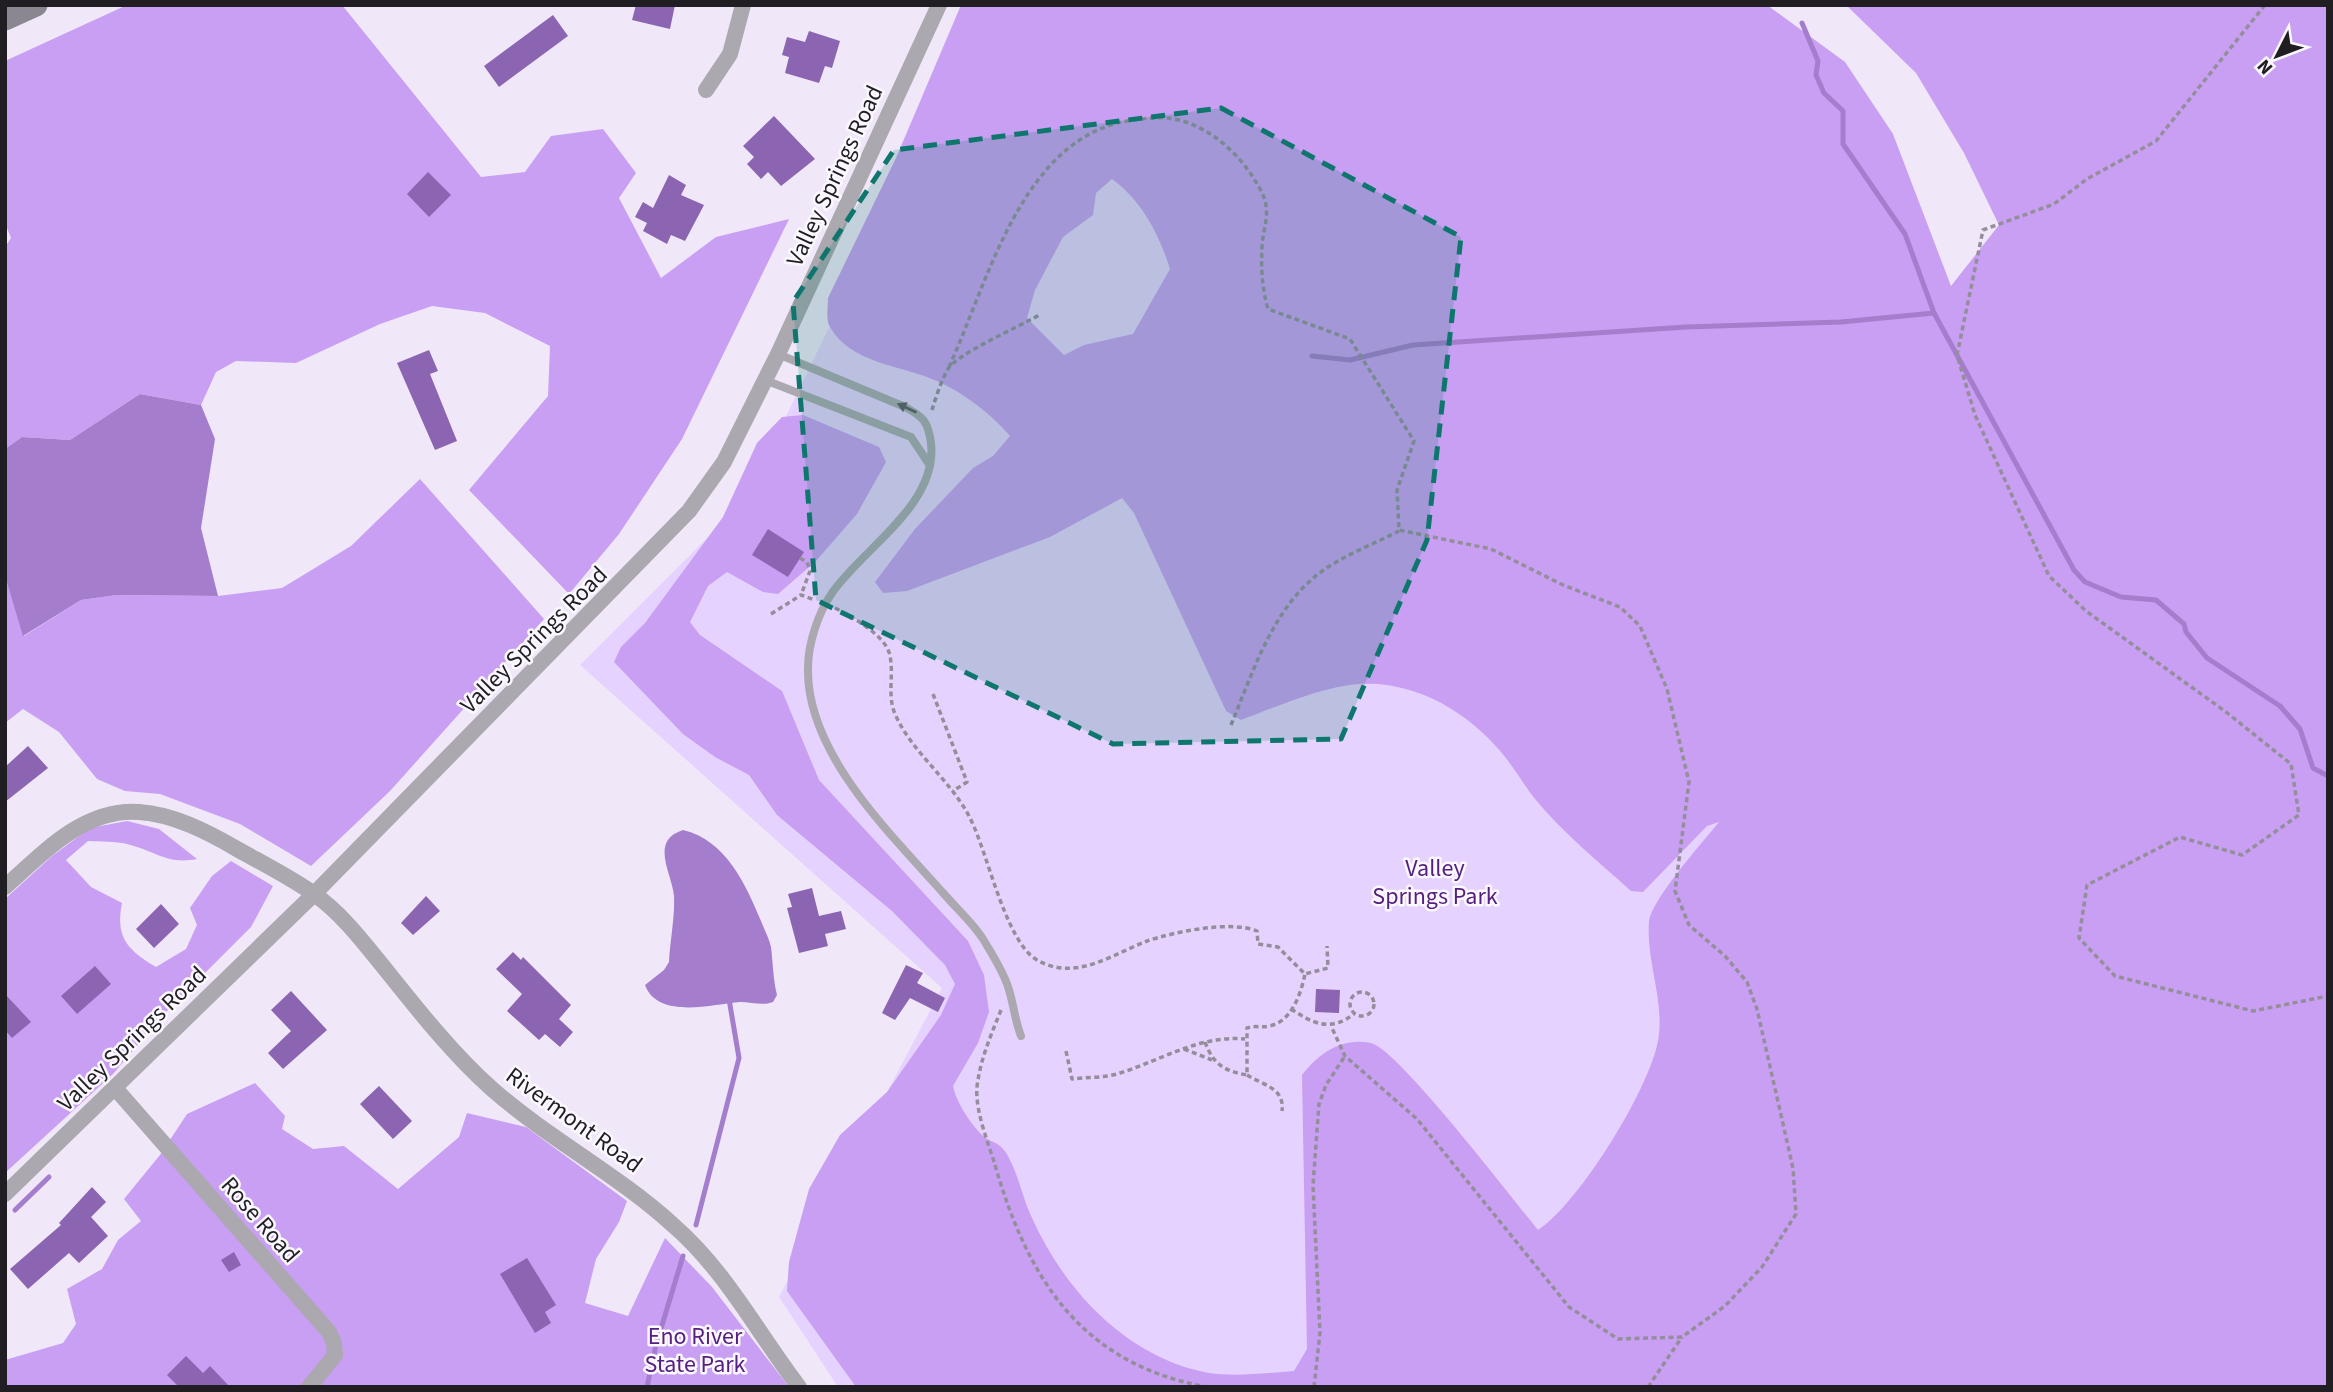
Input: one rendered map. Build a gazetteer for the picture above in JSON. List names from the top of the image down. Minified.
{"streets":{"street":["Valley Springs Road","Rivermont Road","Rose Road"]},"crossings":[["Valley Springs Road","Rivermont Road"],["Valley Springs Road","Rose Road"]],"parks":["Valley Springs Park","Eno River State Park"],"north":"bottom left"}
